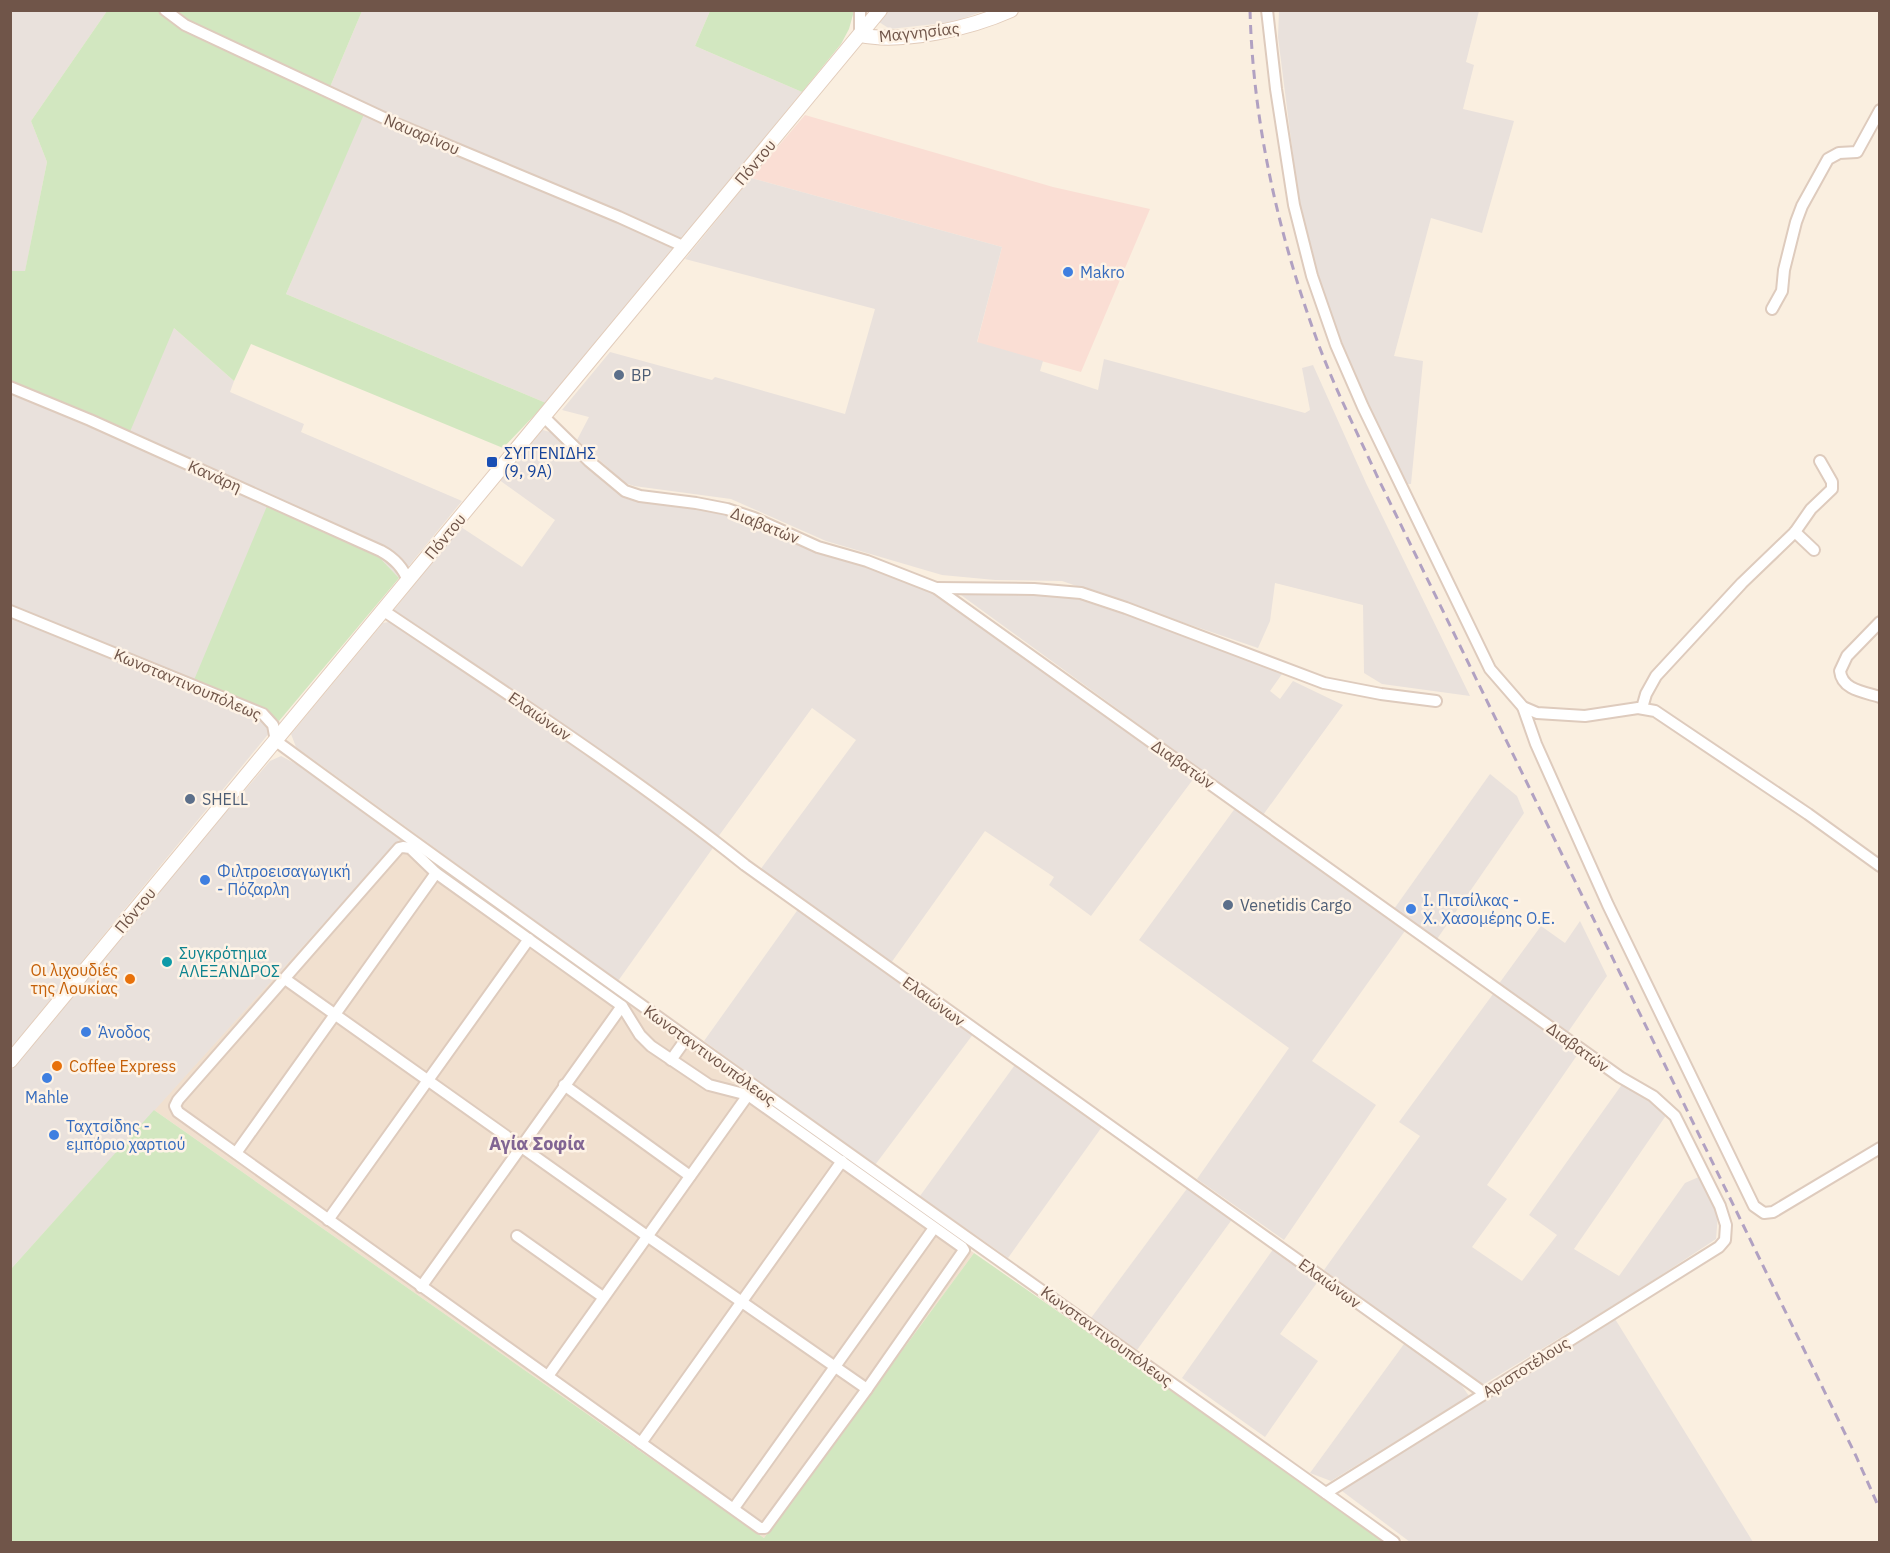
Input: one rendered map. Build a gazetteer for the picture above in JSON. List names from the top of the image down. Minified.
{"streets":{"street":["Μαγνησίας","Ναυαρίνου","Πόντου","Κανάρη","Διαβατών","Κωνσταντινουπόλεως","Ελαιώνων","Αριστοτέλους"]},"crossings":[["Μαγνησίας","Πόντου"],["Ναυαρίνου","Πόντου"],["Πόντου","Κανάρη"],["Πόντου","Διαβατών"],["Πόντου","Κωνσταντινουπόλεως"],["Πόντου","Ελαιώνων"],["Διαβατών","Αριστοτέλους"],["Κωνσταντινουπόλεως","Αριστοτέλους"],["Ελαιώνων","Αριστοτέλους"]],"districts":["Αγία Σοφία"],"places":{"other":["Makro","BP","SHELL","Φιλτροεισαγωγική - Πόζαρλη","Venetidis Cargo","Ι. Πιτσίλκας - Χ. Χασομέρης Ο.Ε.","Συγκρότημα ΑΛΕΞΑΝΔΡΟΣ","Οι λιχουδιές της Λουκίας","Άνοδος","Coffee Express","Mahle","Ταχτσίδης - εμπόριο χαρτιού"],"transit":["ΣΥΓΓΕΝΙΔΗΣ (9, 9Α)"]}}
